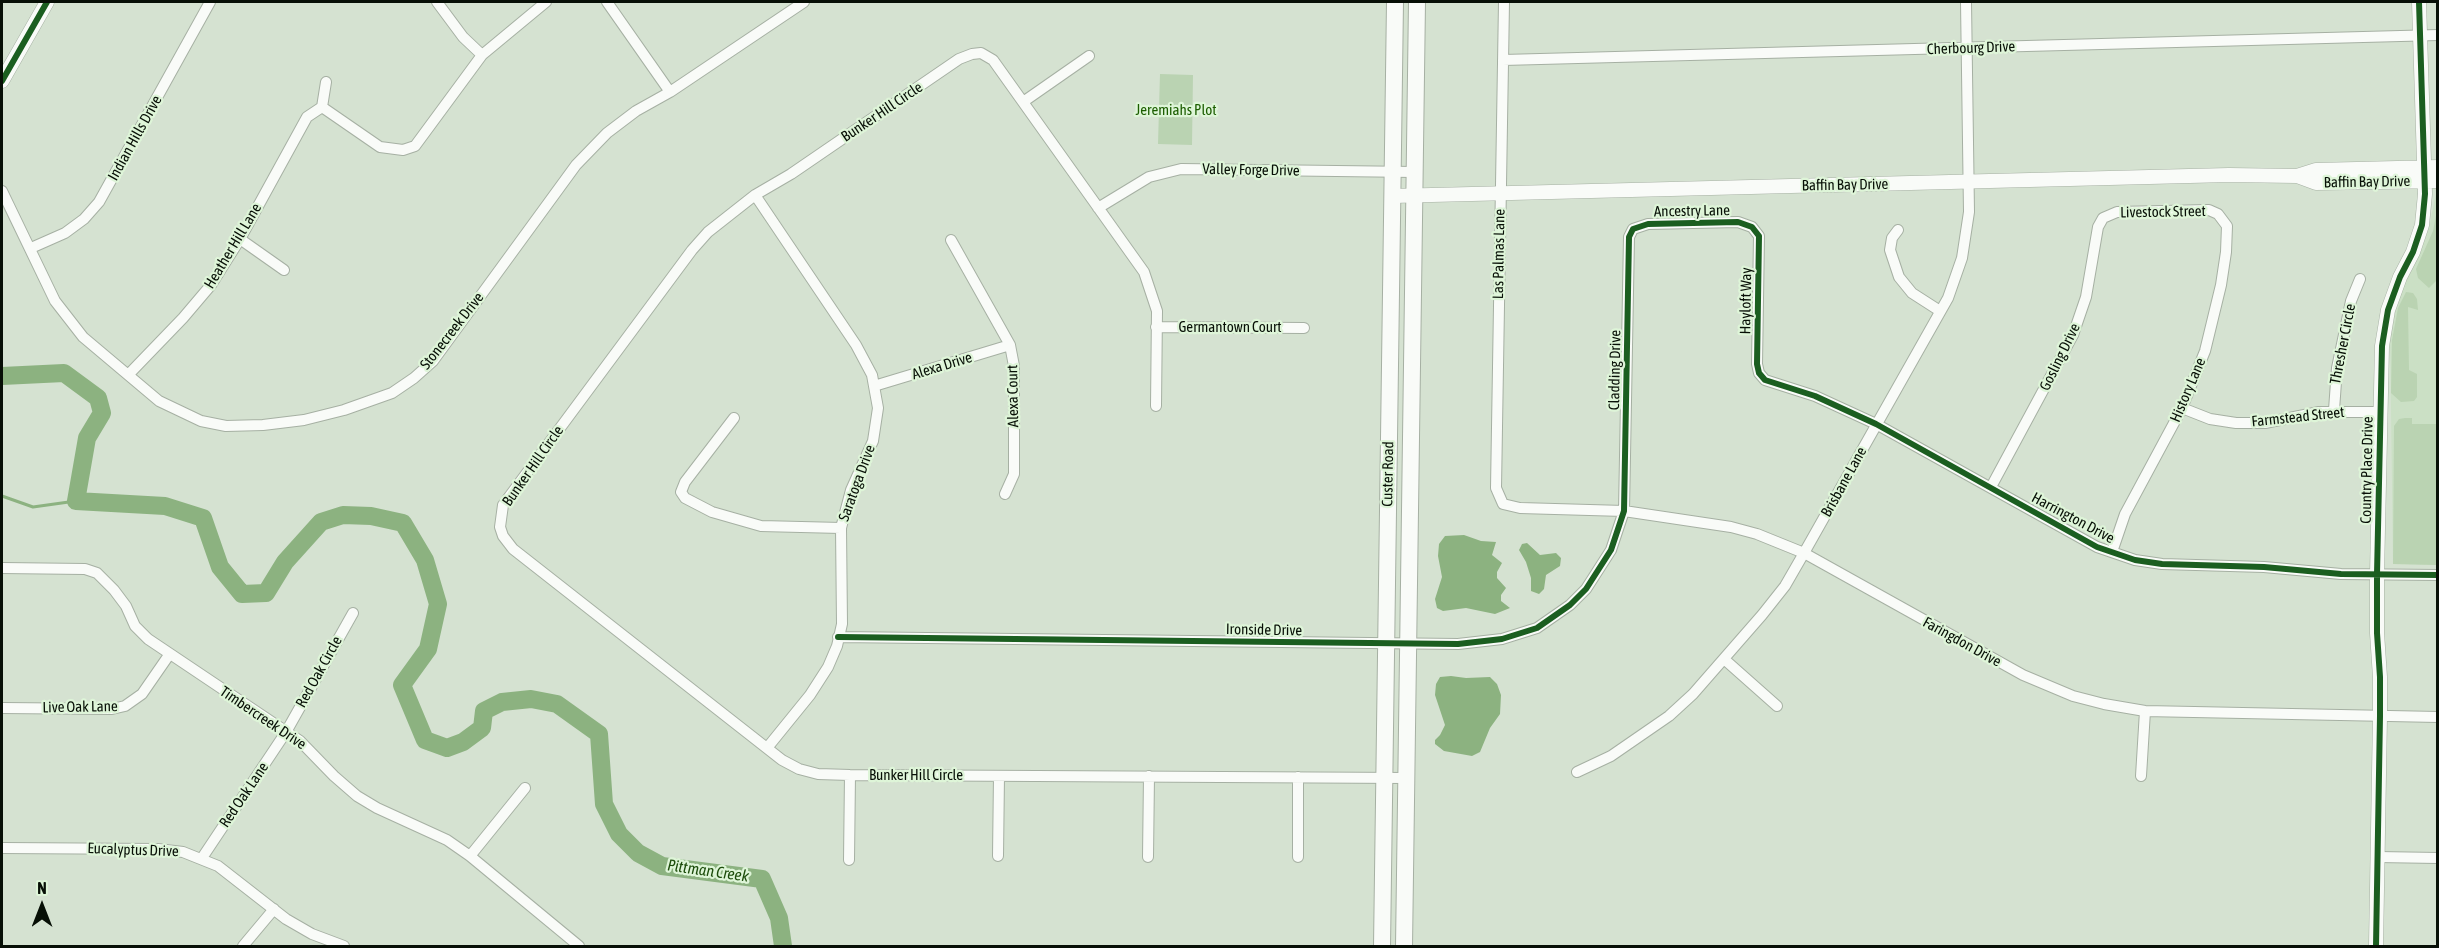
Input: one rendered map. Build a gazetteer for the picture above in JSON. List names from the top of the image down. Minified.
{"streets":{"main road":["Custer Road"],"street":["Cherbourg Drive","Bunker Hill Circle","Indian Hills Drive","Valley Forge Drive","Baffin Bay Drive","Ancestry Lane","Livestock Street","Heather Hill Lane","Las Palmas Lane","Hayloft Way","Germantown Court","Stonecreek Drive","Thresher Circle","Gosling Drive","Alexa Drive","Cladding Drive","History Lane","Alexa Court","Farmstead Street","Country Place Drive","Brisbane Lane","Saratoga Drive","Harrington Drive","Ironside Drive","Faringdon Drive","Red Oak Circle","Live Oak Lane","Timbercreek Drive","Red Oak Lane","Eucalyptus Drive"]},"crossings":[["Cherbourg Drive","Las Palmas Lane"],["Cherbourg Drive","Country Place Drive"],["Cherbourg Drive","Brisbane Lane"],["Bunker Hill Circle","Valley Forge Drive"],["Bunker Hill Circle","Germantown Court"],["Bunker Hill Circle","Custer Road"],["Bunker Hill Circle","Saratoga Drive"],["Indian Hills Drive","Stonecreek Drive"],["Valley Forge Drive","Custer Road"],["Baffin Bay Drive","Las Palmas Lane"],["Baffin Bay Drive","Country Place Drive"],["Baffin Bay Drive","Custer Road"],["Baffin Bay Drive","Brisbane Lane"],["Ancestry Lane","Hayloft Way"],["Ancestry Lane","Cladding Drive"],["Livestock Street","Gosling Drive"],["Livestock Street","History Lane"],["Heather Hill Lane","Stonecreek Drive"],["Las Palmas Lane","Faringdon Drive"],["Hayloft Way","Harrington Drive"],["Thresher Circle","Farmstead Street"],["Gosling Drive","Harrington Drive"],["Alexa Drive","Alexa Court"],["Alexa Drive","Saratoga Drive"],["Cladding Drive","Ironside Drive"],["Cladding Drive","Faringdon Drive"],["History Lane","Farmstead Street"],["History Lane","Harrington Drive"],["Farmstead Street","Country Place Drive"],["Country Place Drive","Harrington Drive"],["Country Place Drive","Faringdon Drive"],["Custer Road","Ironside Drive"],["Brisbane Lane","Harrington Drive"],["Brisbane Lane","Faringdon Drive"],["Saratoga Drive","Ironside Drive"],["Ironside Drive","Faringdon Drive"],["Red Oak Circle","Timbercreek Drive"],["Red Oak Circle","Red Oak Lane"],["Live Oak Lane","Timbercreek Drive"],["Timbercreek Drive","Red Oak Lane"],["Red Oak Lane","Eucalyptus Drive"]],"water":["Pittman Creek"],"parks":["Jeremiahs Plot"],"north":"top"}
